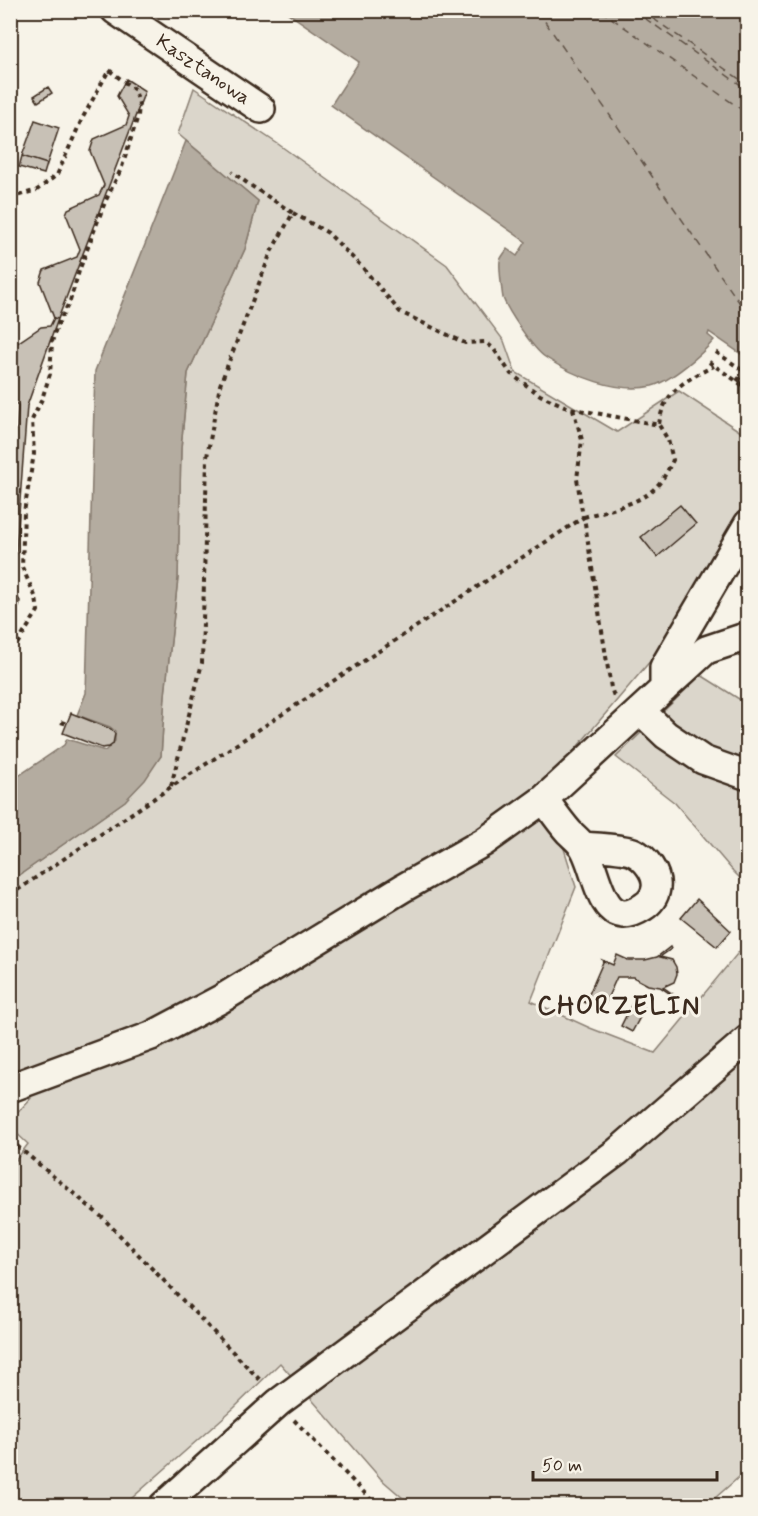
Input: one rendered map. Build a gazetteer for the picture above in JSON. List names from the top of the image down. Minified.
{"streets":{"lane":["Kasztanowa"]},"districts":["CHORZELIN"],"scale_bar":"50 m"}
